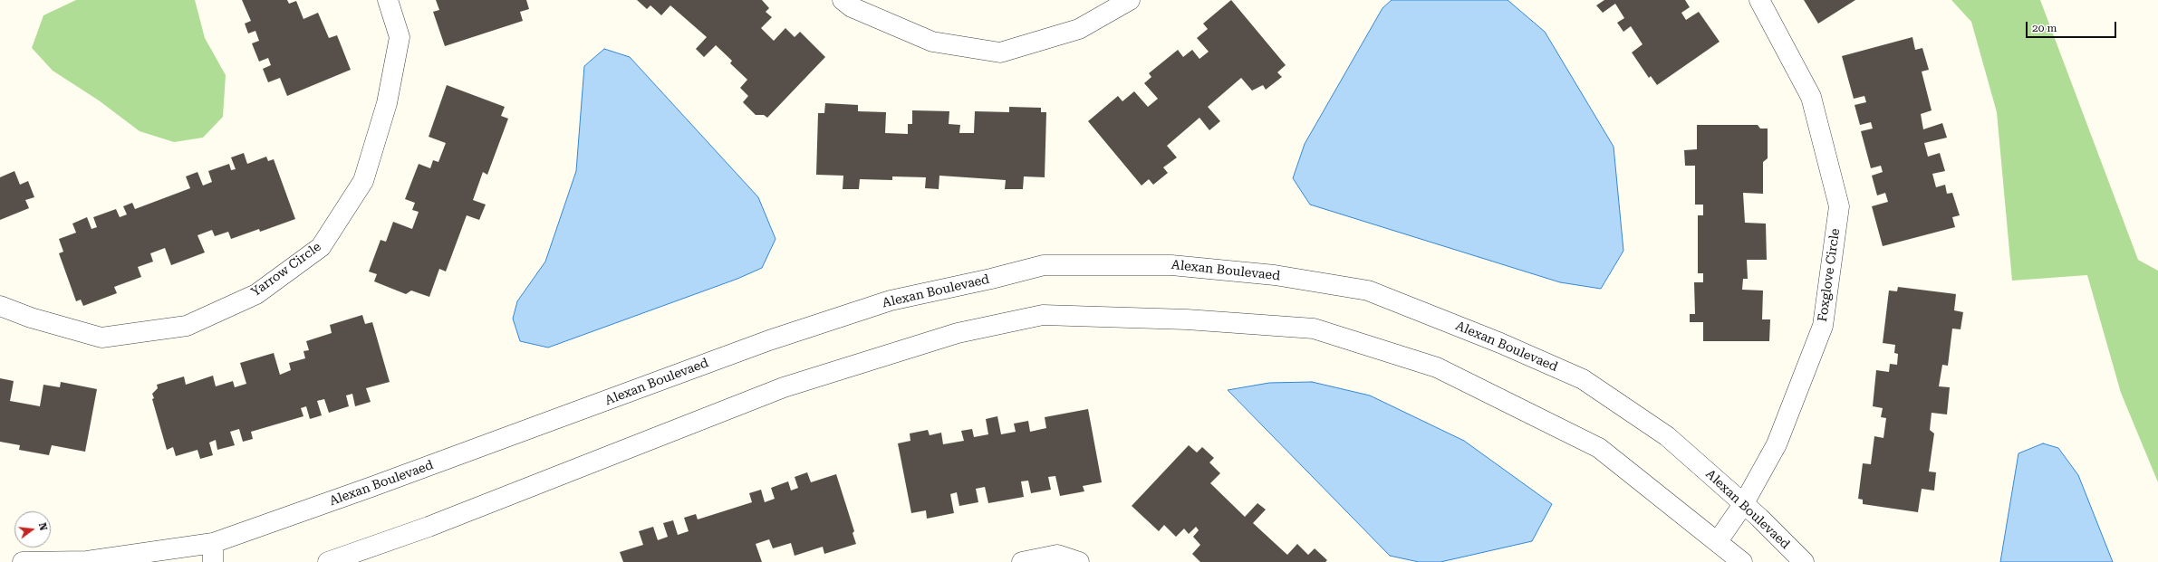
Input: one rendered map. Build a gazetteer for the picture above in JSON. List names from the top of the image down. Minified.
{"streets":{"street":["Yarrow Circle","Alexan Boulevaed","Foxglove Circle"]},"crossings":[["Alexan Boulevaed","Foxglove Circle"]],"scale_bar":"20 m","north":"right"}
